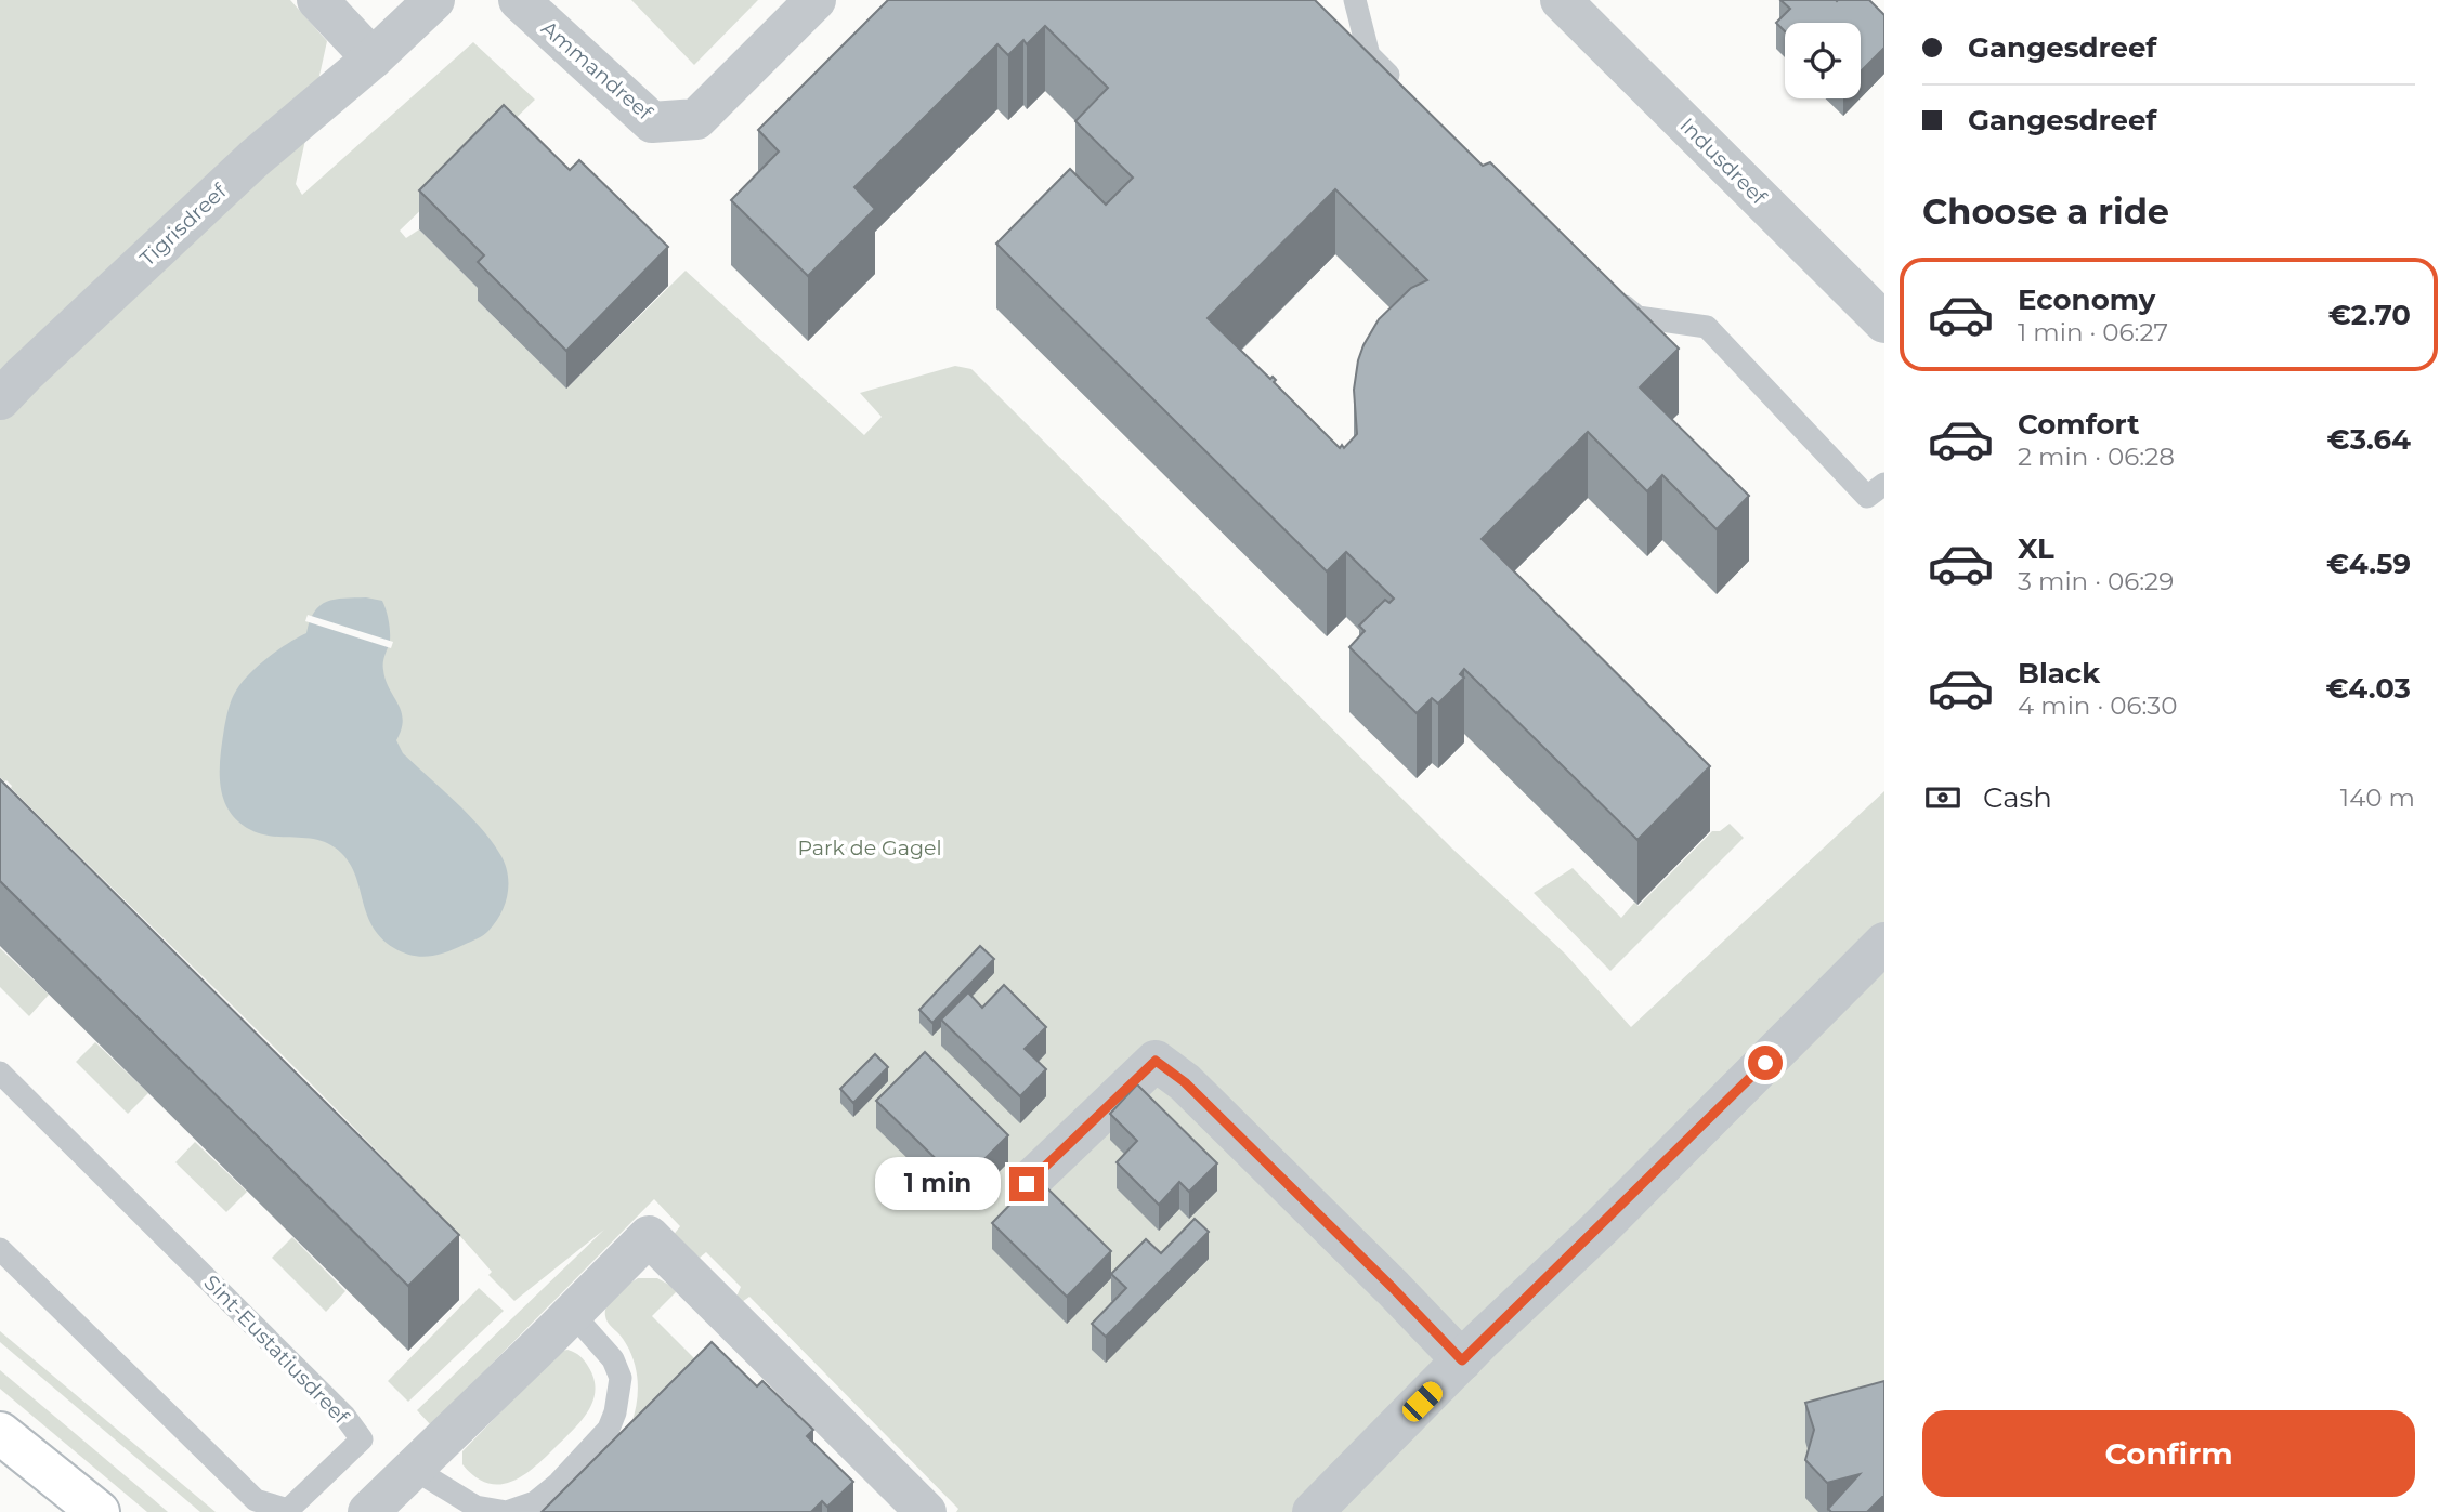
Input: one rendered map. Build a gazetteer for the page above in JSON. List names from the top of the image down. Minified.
{"streets":{"street":["Ammandreef","Indusdreef","Tigrisdreef"],"lane":["Sint-Eustatiusdreef"]},"parks":["Park de Gagel"],"page":{"banner":["Gangesdreef","Gangesdreef"],"heading":"Choose a ride","list":[{"name":"Economy","note":"1 min · 06:27","value":"€2.70"},{"name":"Comfort","note":"2 min · 06:28","value":"€3.64"},{"name":"XL","note":"3 min · 06:29","value":"€4.59"},{"name":"Black","note":"4 min · 06:30","value":"€4.03"}],"pay":["Cash","140 m"],"bubble":"1 min","buttons":"Confirm"}}
